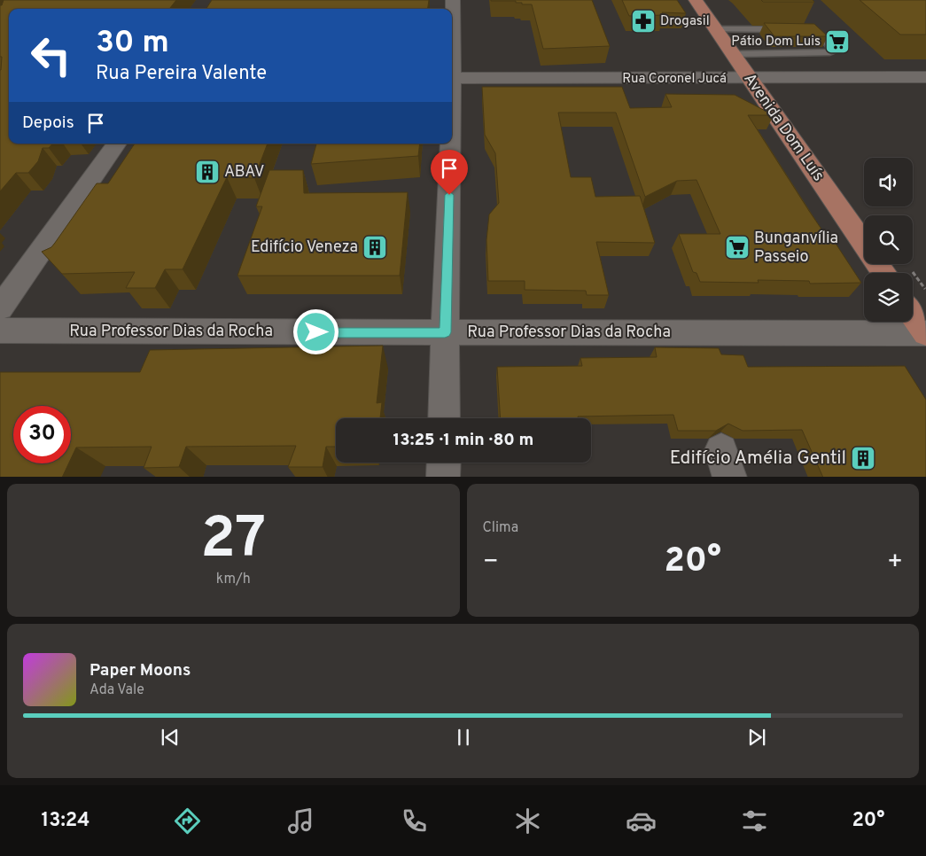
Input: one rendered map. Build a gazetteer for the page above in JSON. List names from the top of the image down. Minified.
{"streets":{"main road":["Avenida Dom Luís"],"street":["Rua Coronel Jucá","Rua Professor Dias da Rocha"]},"crossings":[["Rua Coronel Jucá","Avenida Dom Luís"]],"places":{"pharmacy":["Drogasil"],"supermarket":["Pátio Dom Luis","Bunganvília Passeio"],"building":["ABAV","Edifício Veneza","Edifício Amélia Gentil"]},"page":{"turn":["30 m","Rua Pereira Valente"],"then":"Depois","limit":"30","trip":"13:25 · 1 min · 80 m","tile":[["27","km/h"],"Clima"],"heat":["−","20°","+"],"song":["Paper Moons","Ada Vale"],"tabs":["13:24","20°"]}}
